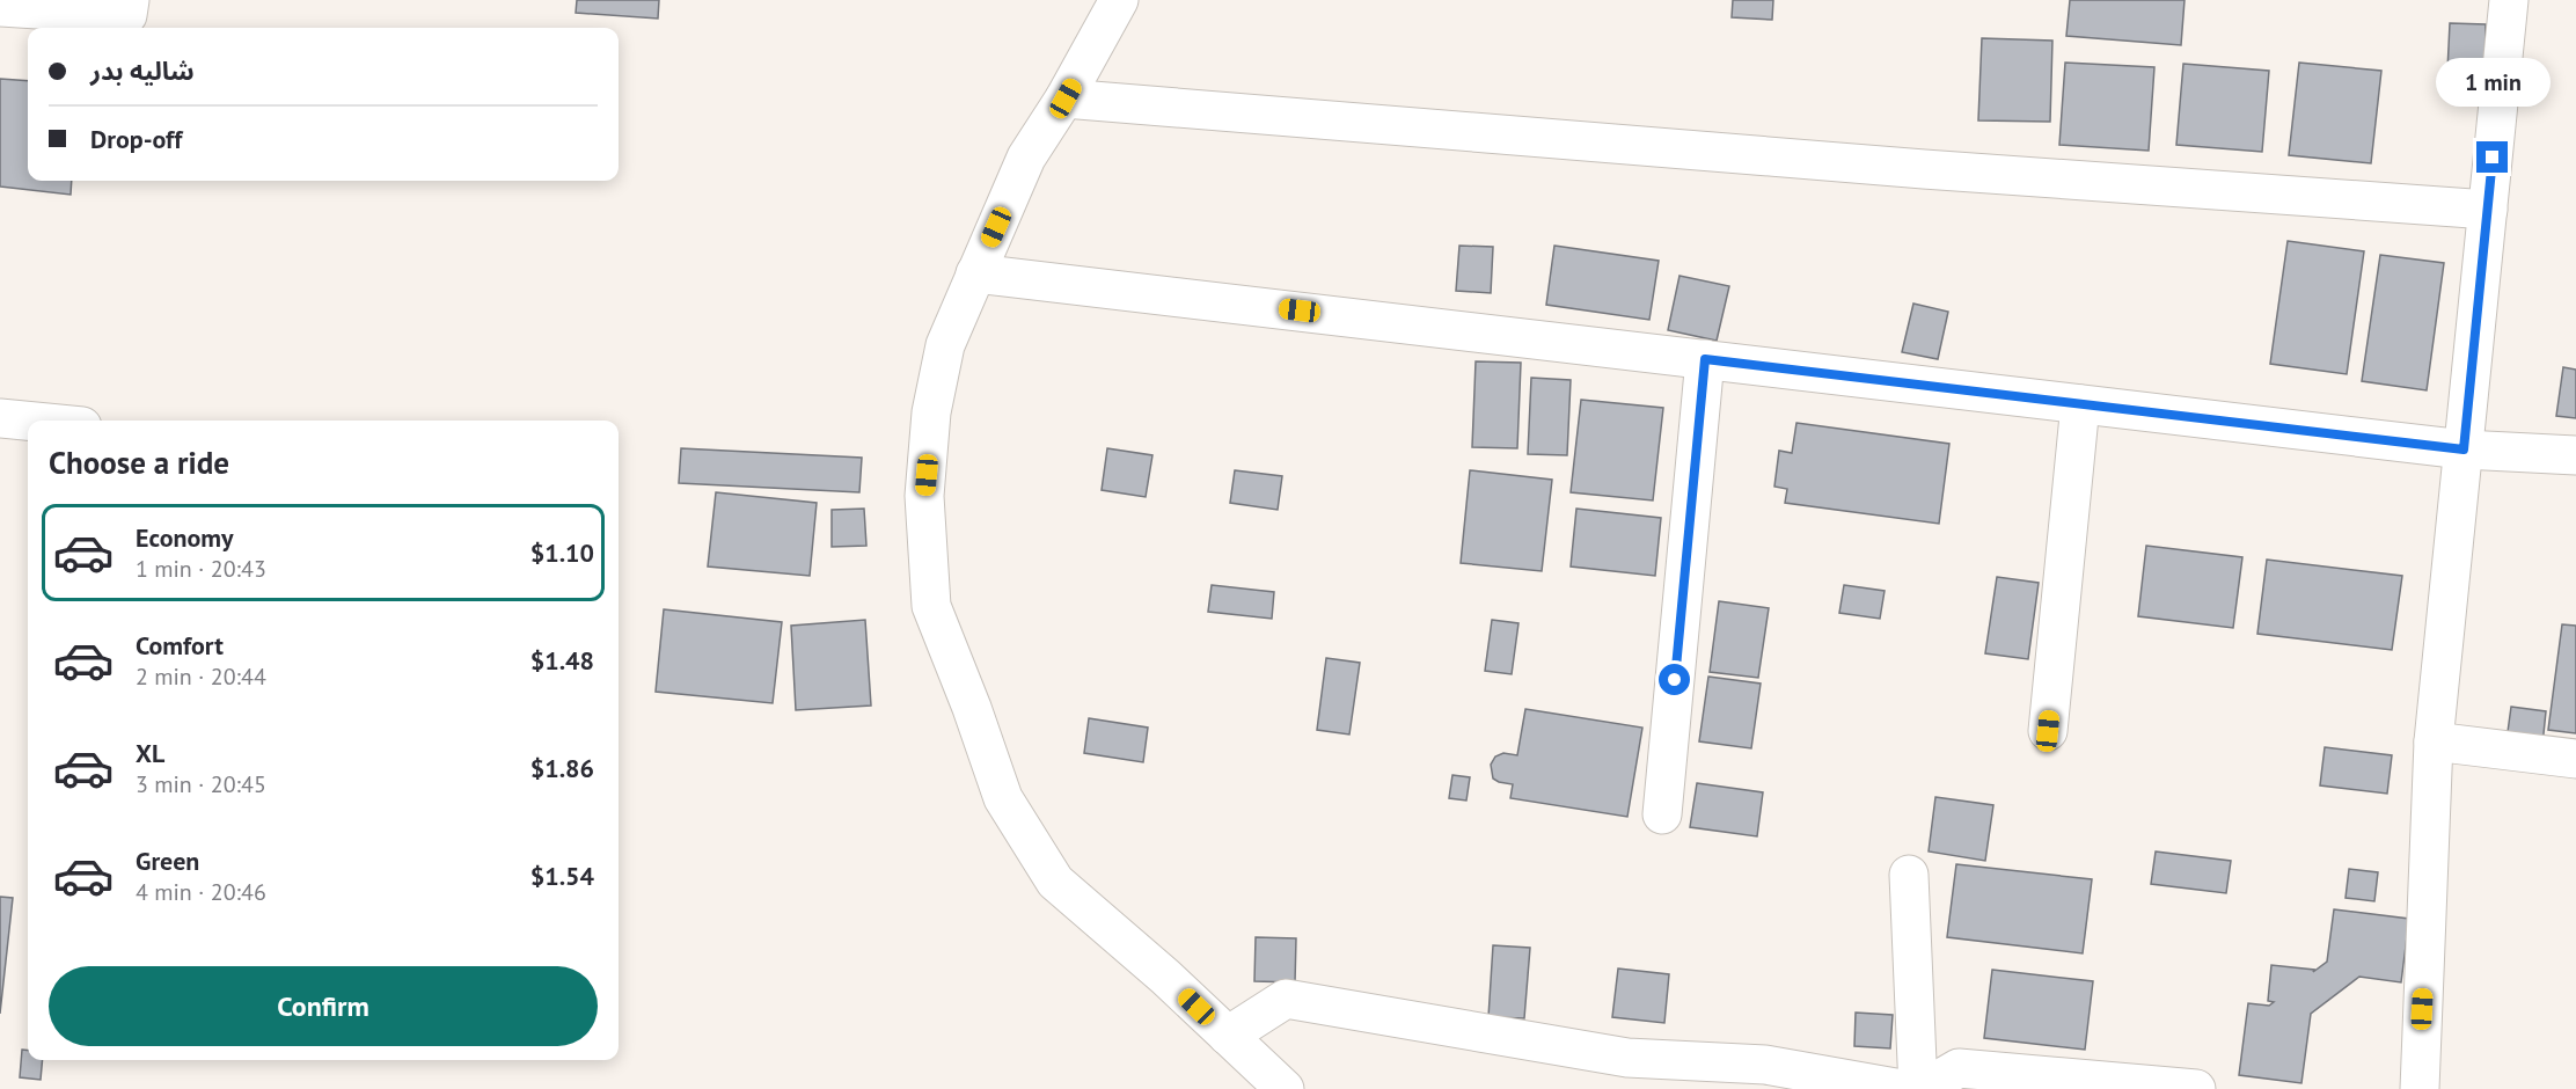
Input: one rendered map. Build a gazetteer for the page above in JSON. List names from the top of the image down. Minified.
{"page":{"banner":["شاليه بدر","Drop-off"],"bubble":"1 min","heading":"Choose a ride","list":[{"name":"Economy","note":"1 min · 20:43","value":"$1.10"},{"name":"Comfort","note":"2 min · 20:44","value":"$1.48"},{"name":"XL","note":"3 min · 20:45","value":"$1.86"},{"name":"Green","note":"4 min · 20:46","value":"$1.54"}],"buttons":"Confirm"}}
